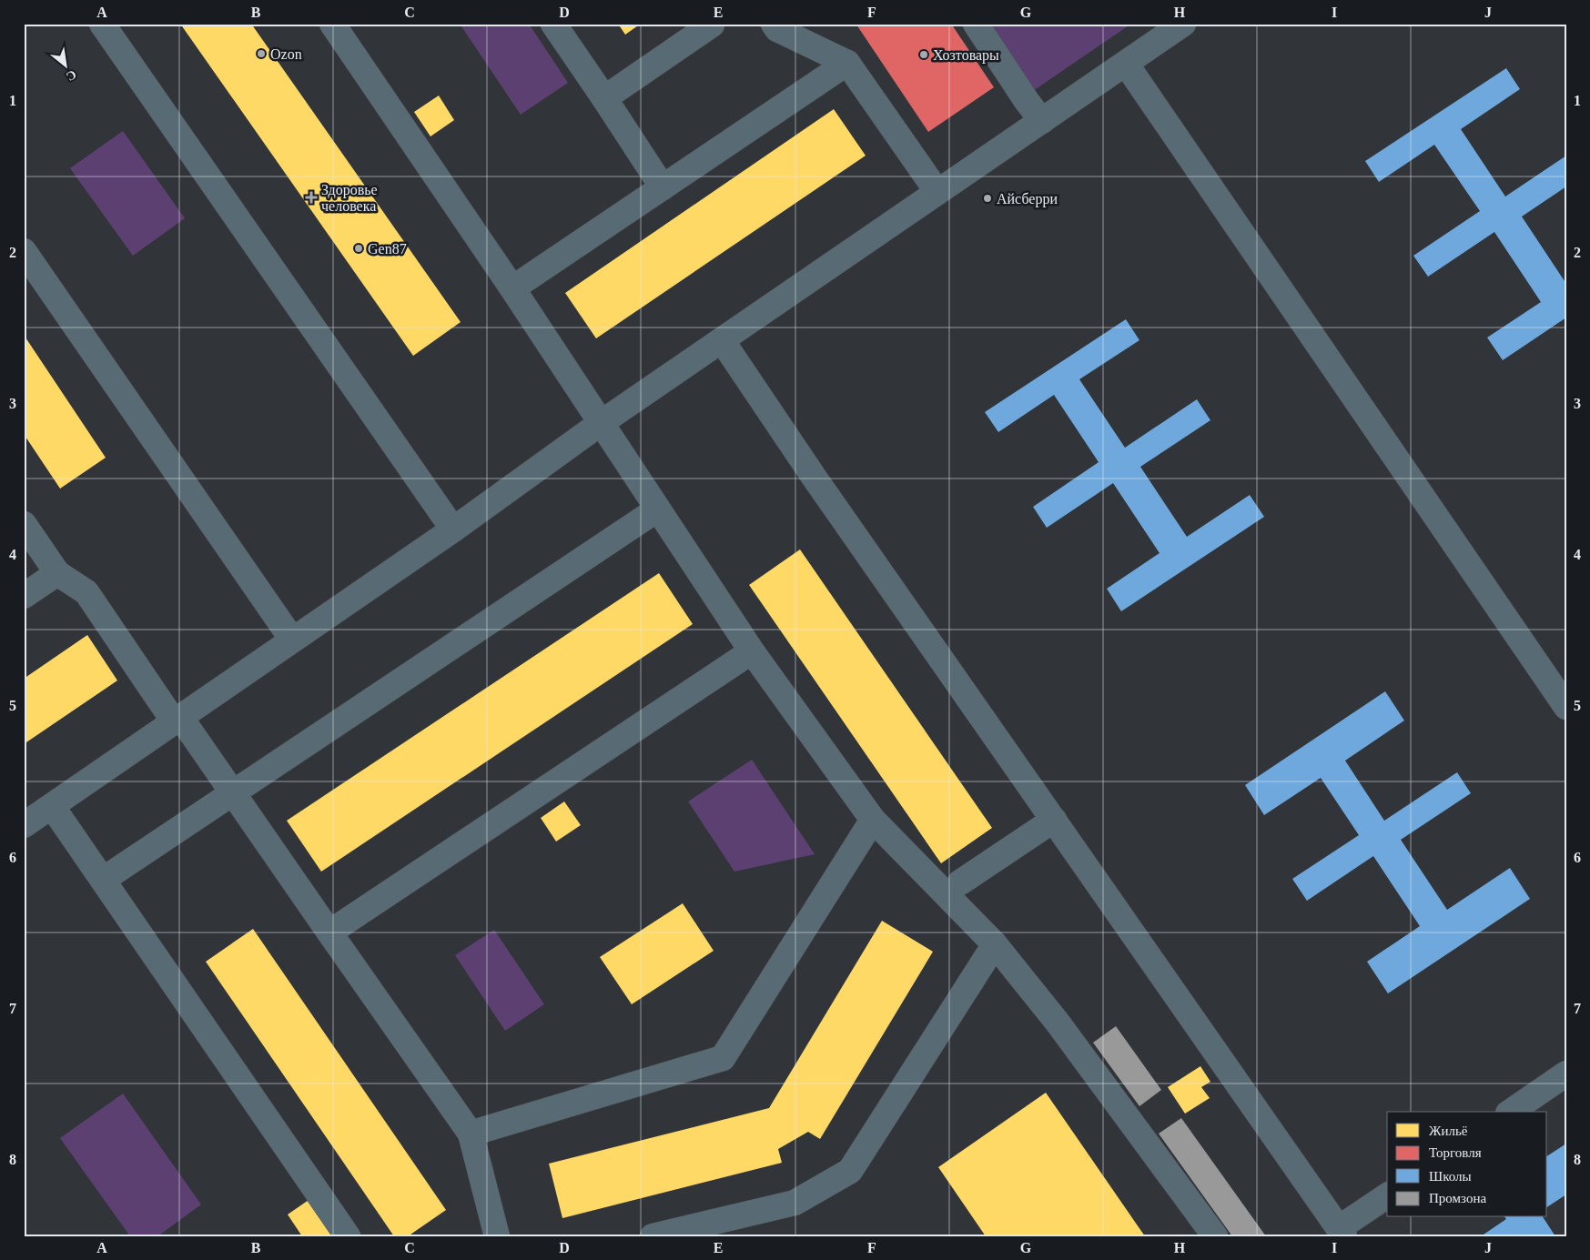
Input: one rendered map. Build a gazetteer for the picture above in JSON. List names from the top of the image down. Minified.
{"places":{"other":["Ozon","Хозтовары","Айсберри","Gen87"],"health":["Здоровье человека"]},"legend":["Жильё","Торговля","Школы","Промзона"],"north":"bottom right","grid":{"columns":["A","B","C","D","E","F","G","H","I","J"],"rows":["1","2","3","4","5","6","7","8"]}}
